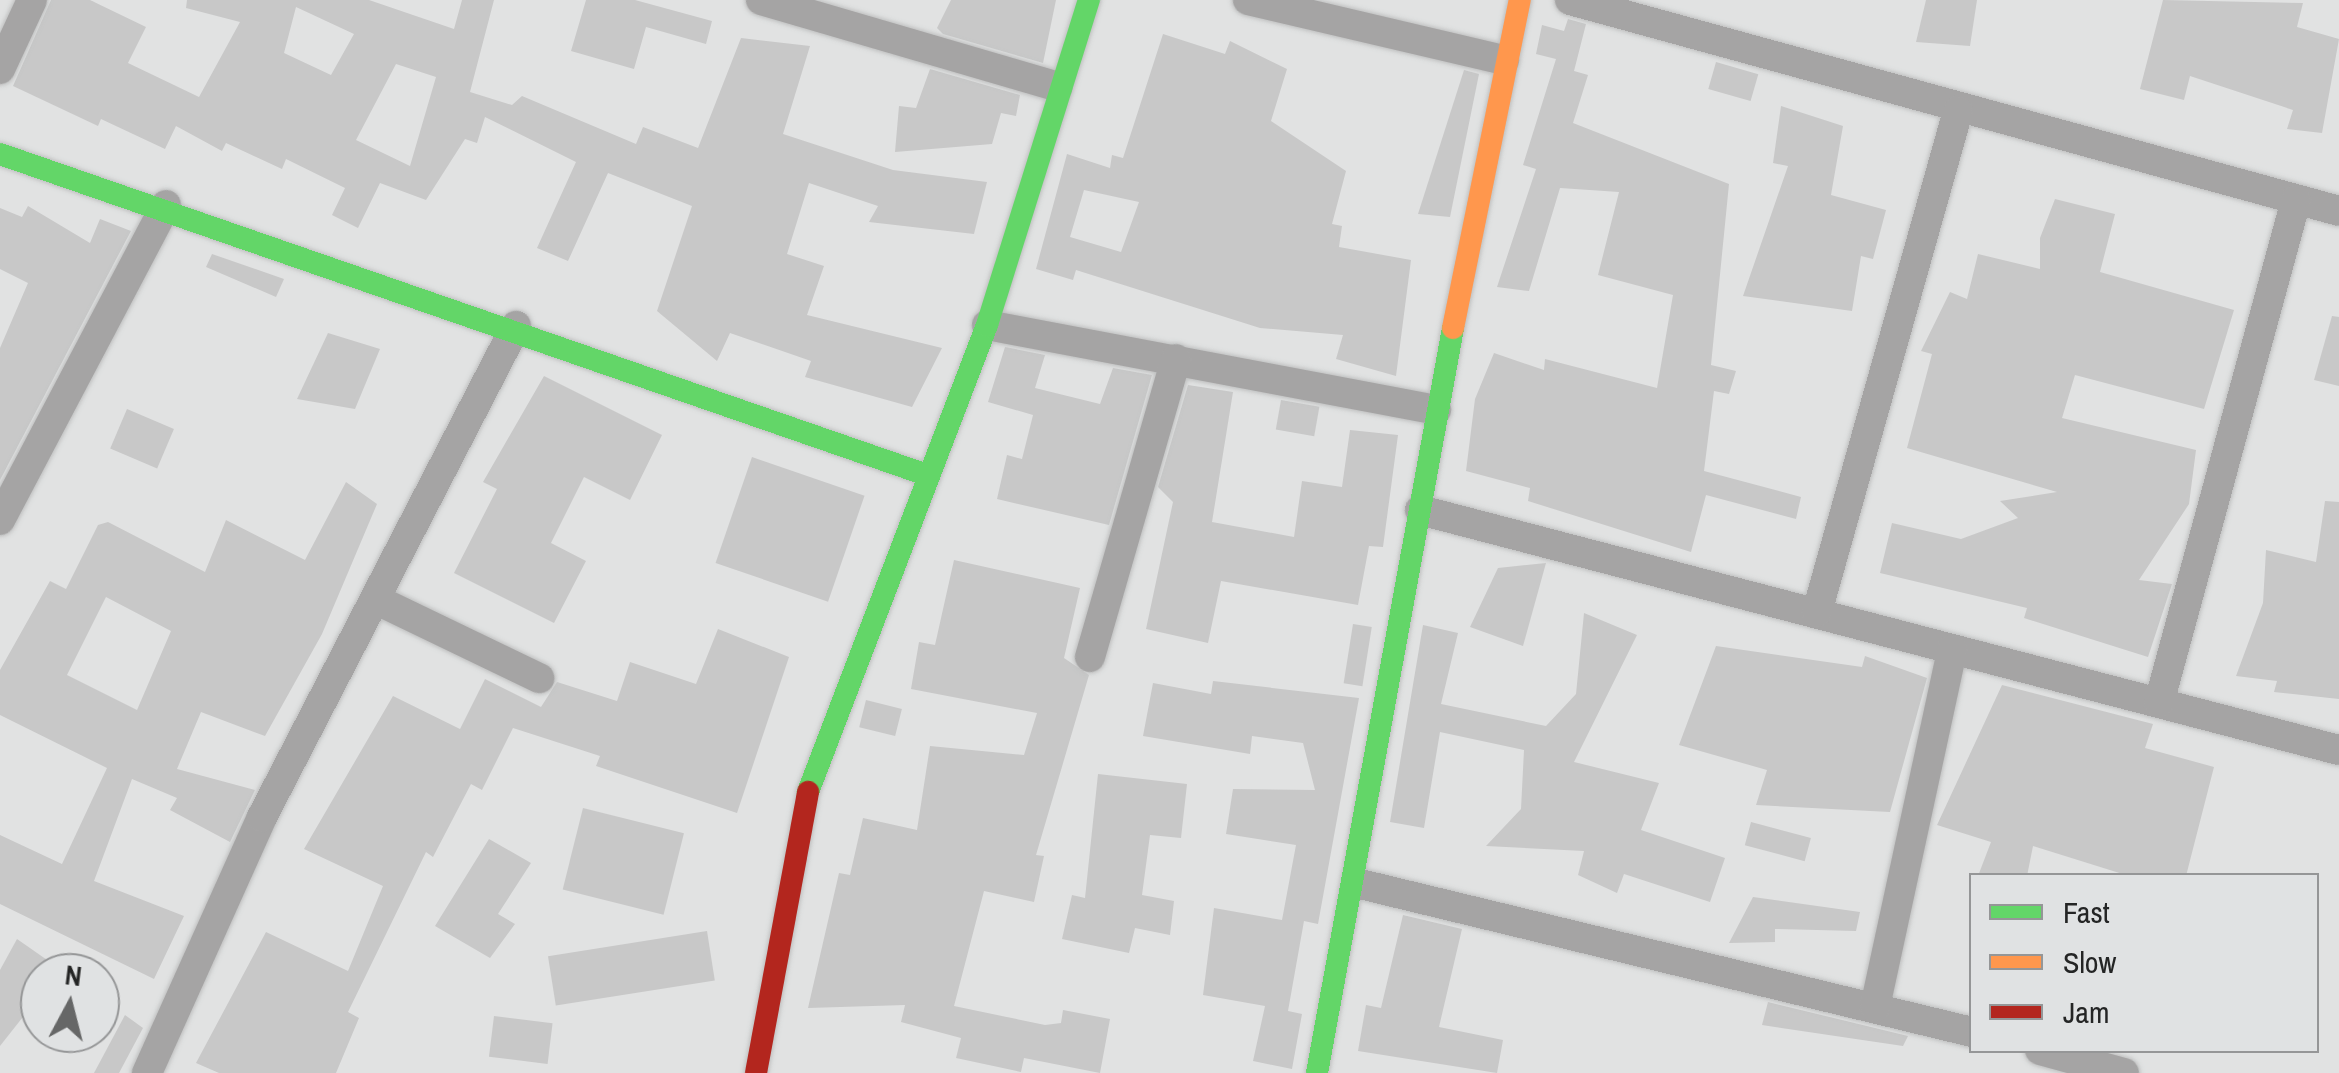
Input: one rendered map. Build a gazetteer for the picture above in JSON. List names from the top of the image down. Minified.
{"legend":["Fast","Slow","Jam"],"north":"top"}
